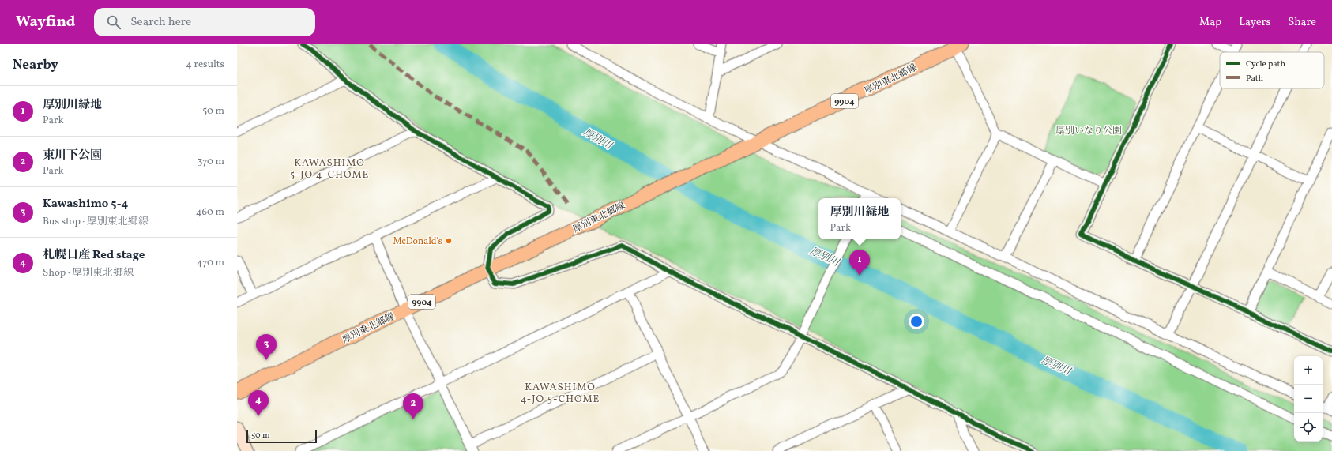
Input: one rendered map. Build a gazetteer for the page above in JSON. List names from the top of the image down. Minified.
{"streets":{"main road":["厚別東北郷線","9904"]},"districts":["KAWASHIMO 5-JO 4-CHOME","KAWASHIMO 4-JO 5-CHOME"],"water":["厚別川"],"parks":["厚別いなり公園"],"places":["McDonald's"],"legend":["Cycle path","Path"],"scale_bar":"50 m","page":{"header":"Wayfind","search":"Search here","nav":["Map","Layers","Share"],"heading":["Nearby","4 results"],"list":[{"mark":"1","name":"厚別川緑地","note":"Park","value":"50 m"},{"mark":"2","name":"東川下公園","note":"Park","value":"370 m"},{"mark":"3","name":"Kawashimo 5-4","note":"Bus stop · 厚別東北郷線","value":"460 m"},{"mark":"4","name":"札幌日産 Red stage","note":"Shop · 厚別東北郷線","value":"470 m"}],"popup":["厚別川緑地","Park"],"pins":["1","3","4","2"],"map_buttons":["+","−"],"scale":"50 m"}}
